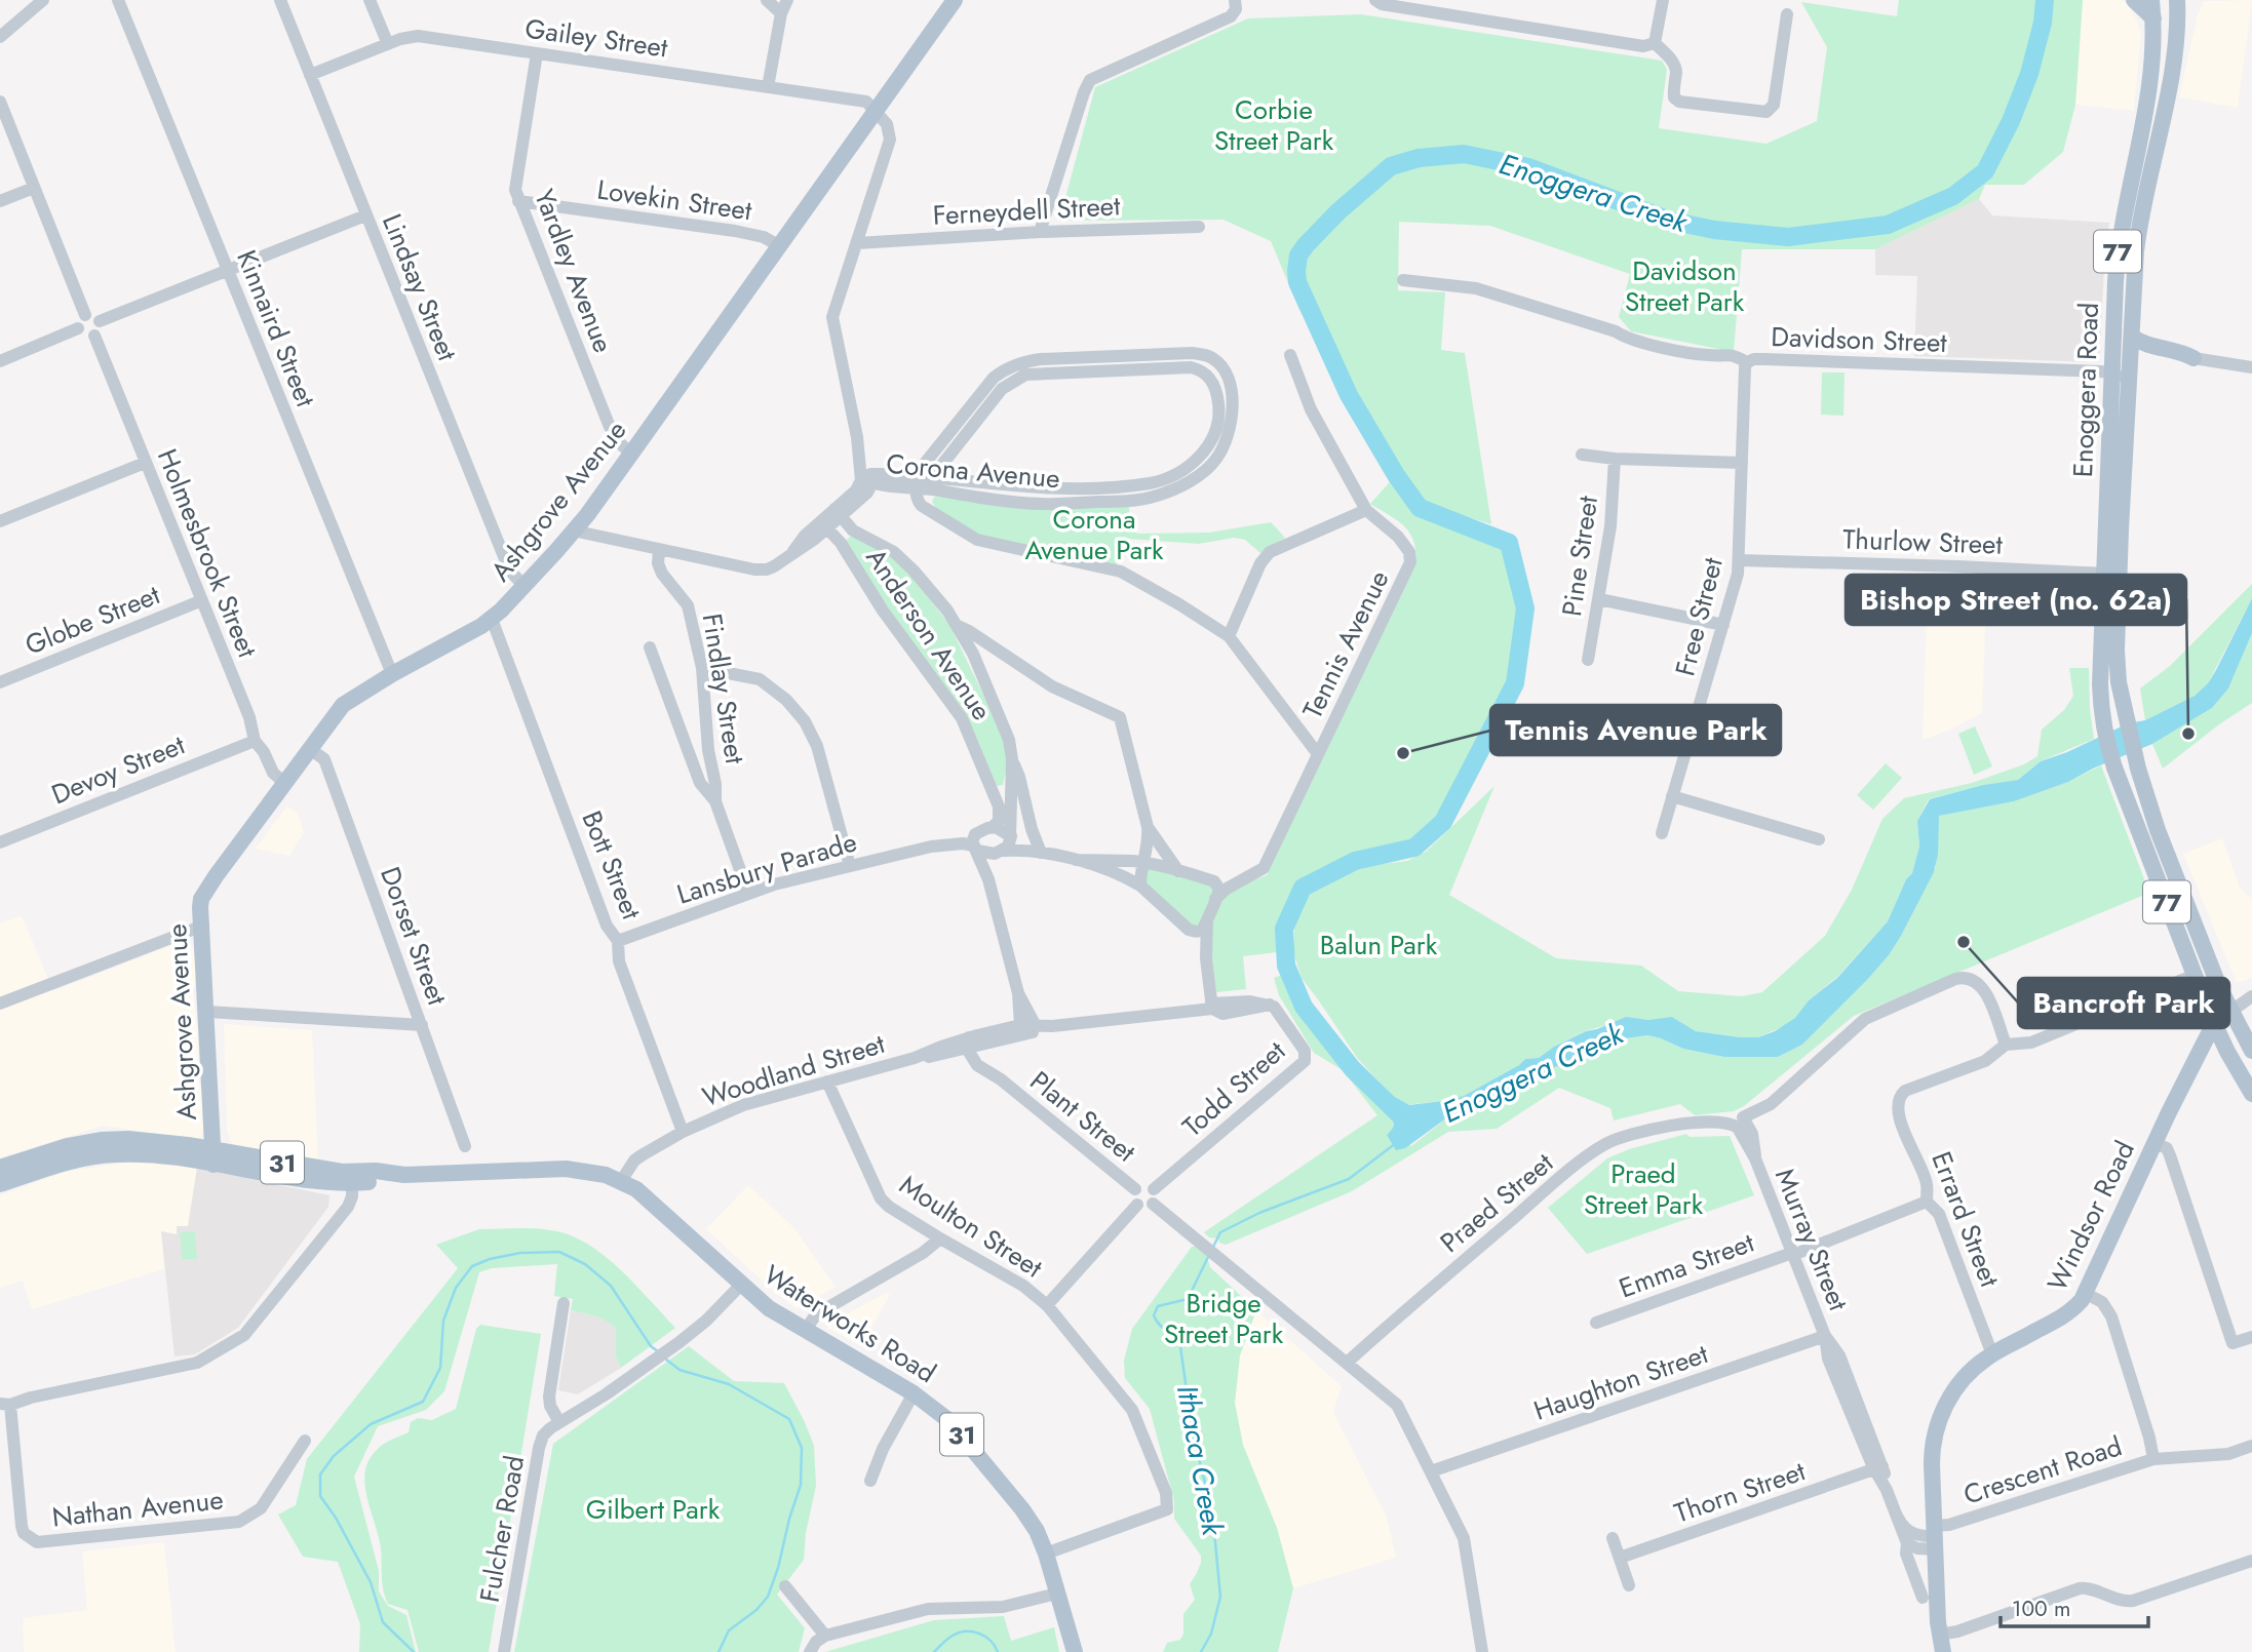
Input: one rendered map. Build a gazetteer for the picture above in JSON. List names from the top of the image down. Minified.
{"streets":{"main road":["77","Enoggera Road","Ashgrove Avenue","31","Windsor Road","Waterworks Road"],"street":["Gailey Street","Lovekin Street","Ferneydell Street","Yardley Avenue","Lindsay Street","Kinnaird Street","Davidson Street","Corona Avenue","Thurlow Street","Holmesbrook Street","Pine Street","Free Street","Globe Street","Anderson Avenue","Tennis Avenue","Findlay Street","Devoy Street","Bott Street","Lansbury Parade","Dorset Street","Woodland Street","Todd Street","Plant Street","Praed Street","Errard Street","Moulton Street","Murray Street","Emma Street","Haughton Street","Crescent Road","Thorn Street","Nathan Avenue","Fulcher Road"]},"crossings":[["Gailey Street","Yardley Avenue"],["Gailey Street","Lindsay Street"],["Gailey Street","Ashgrove Avenue"],["Lovekin Street","Yardley Avenue"],["Lovekin Street","Ashgrove Avenue"],["77","Enoggera Road"],["77","Windsor Road"],["Yardley Avenue","Ashgrove Avenue"],["Lindsay Street","Ashgrove Avenue"],["Kinnaird Street","Ashgrove Avenue"],["Davidson Street","Enoggera Road"],["Davidson Street","Free Street"],["Enoggera Road","Thurlow Street"],["Enoggera Road","Windsor Road"],["Ashgrove Avenue","Holmesbrook Street"],["Ashgrove Avenue","Bott Street"],["Ashgrove Avenue","Dorset Street"],["Ashgrove Avenue","Waterworks Road"],["Thurlow Street","Free Street"],["Holmesbrook Street","Globe Street"],["Holmesbrook Street","Devoy Street"],["Anderson Avenue","Lansbury Parade"],["Findlay Street","Lansbury Parade"],["Bott Street","Lansbury Parade"],["Bott Street","Woodland Street"],["Woodland Street","Todd Street"],["Woodland Street","Plant Street"],["Woodland Street","Moulton Street"],["Woodland Street","Waterworks Road"],["Todd Street","Plant Street"],["Praed Street","Murray Street"],["Windsor Road","Errard Street"],["Windsor Road","Murray Street"],["Windsor Road","Crescent Road"],["Errard Street","Emma Street"],["Moulton Street","Waterworks Road"],["Murray Street","Emma Street"],["Murray Street","Haughton Street"],["Murray Street","Crescent Road"],["Murray Street","Thorn Street"],["Waterworks Road","Fulcher Road"]],"water":["Enoggera Creek","Ithaca Creek"],"parks":["Corbie Street Park","Davidson Street Park","Corona Avenue Park","Balun Park","Praed Street Park","Bridge Street Park","Gilbert Park"],"places":["Bishop Street (no. 62a)","Tennis Avenue Park","Bancroft Park"],"scale_bar":"100 m"}
